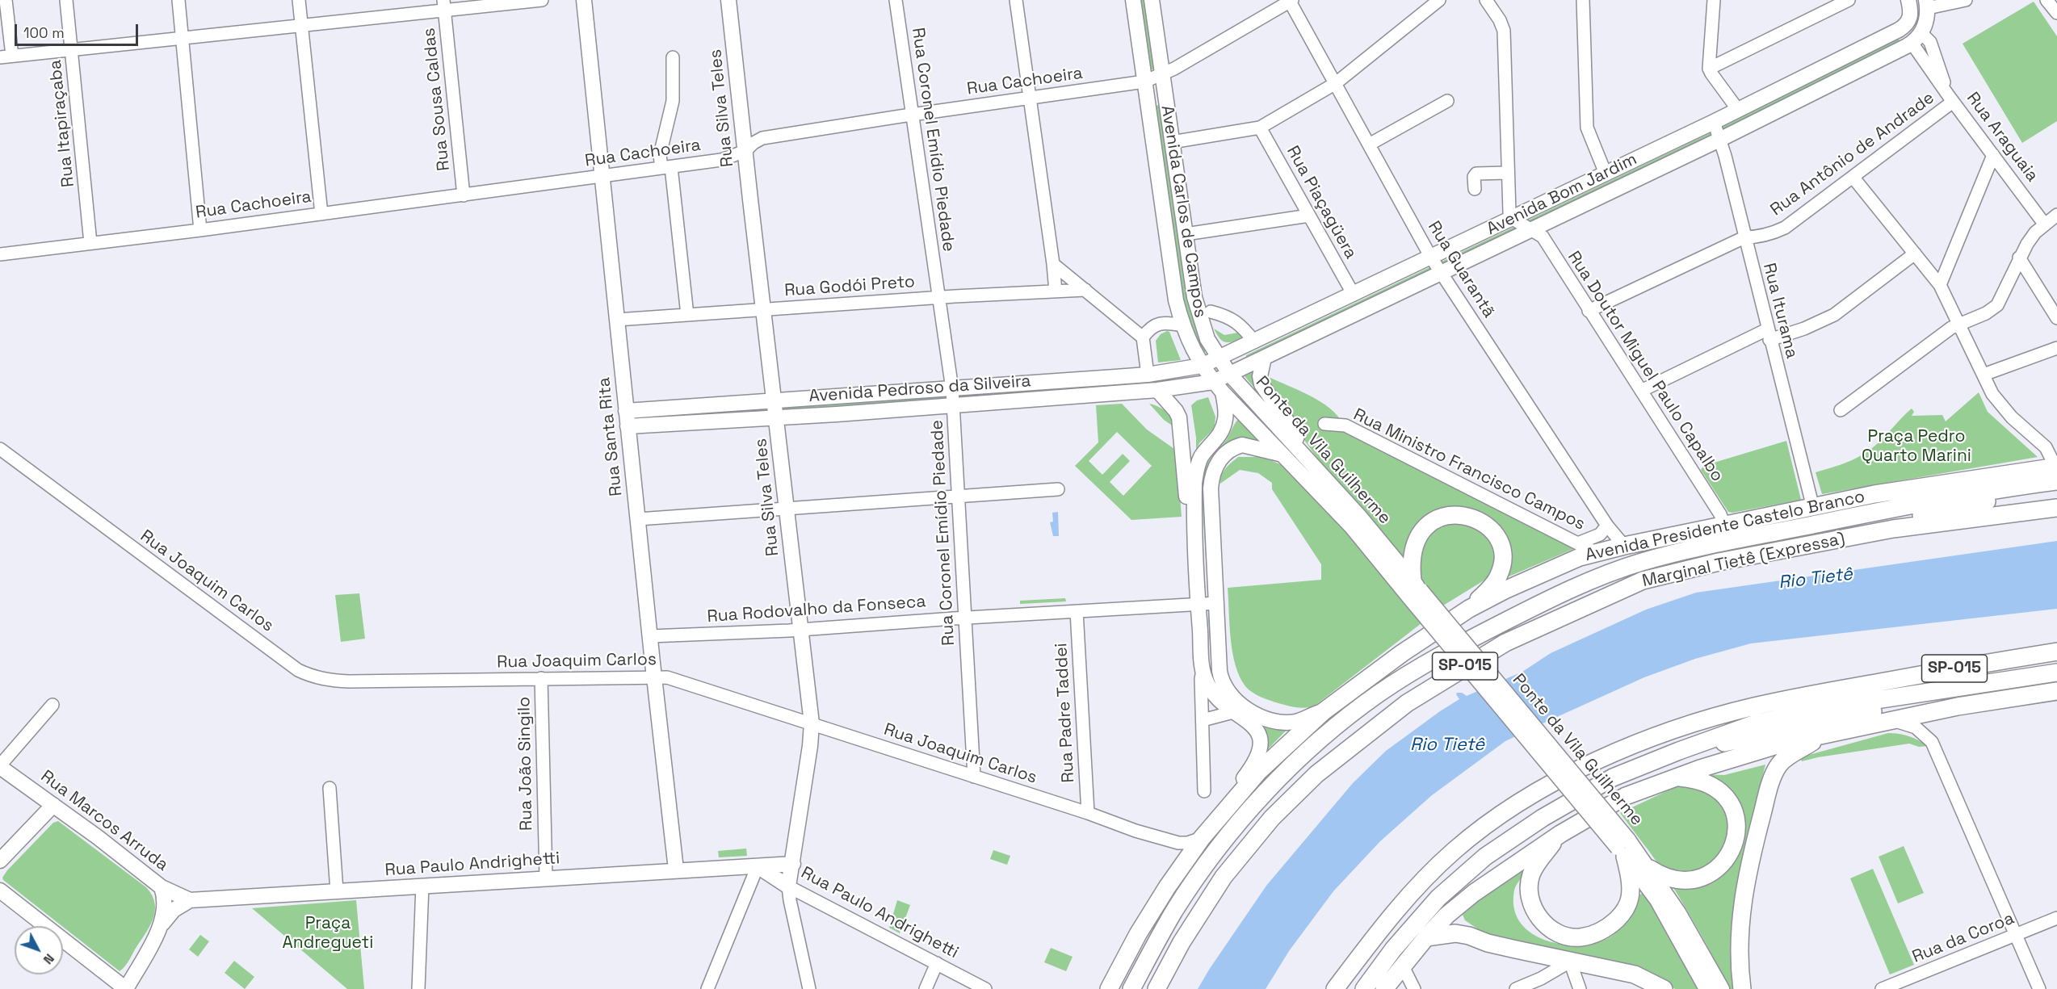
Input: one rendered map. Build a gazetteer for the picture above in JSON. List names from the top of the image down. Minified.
{"streets":{"highway":["Avenida Presidente Castelo Branco","Marginal Tietê (Expressa)","SP-015"],"main road":["Rua Silva Teles","Avenida Bom Jardim","Avenida Carlos de Campos","Avenida Pedroso da Silveira","Rua Santa Rita","Ponte da Vila Guilherme","Rua Marcos Arruda","Rua Paulo Andrighetti"],"street":["Rua Cachoeira","Rua Sousa Caldas","Rua Itapiraçaba","Rua Araguaia","Rua Coronel Emídio Piedade","Rua Antônio de Andrade","Rua Piaçagüera","Rua Guarantã","Rua Godói Preto","Rua Iturama","Rua Doutor Miguel Paulo Capalbo","Rua Ministro Francisco Campos","Rua Joaquim Carlos","Rua Rodovalho da Fonseca","Rua Padre Taddei","Rua João Singilo","Rua da Coroa"]},"crossings":[["Rua Cachoeira","Rua Sousa Caldas"],["Rua Cachoeira","Rua Silva Teles"],["Rua Cachoeira","Rua Itapiraçaba"],["Rua Cachoeira","Rua Coronel Emídio Piedade"],["Rua Cachoeira","Avenida Carlos de Campos"],["Rua Cachoeira","Rua Guarantã"],["Rua Cachoeira","Rua Santa Rita"],["Rua Silva Teles","Rua Godói Preto"],["Rua Silva Teles","Avenida Pedroso da Silveira"],["Rua Silva Teles","Rua Joaquim Carlos"],["Rua Silva Teles","Rua Rodovalho da Fonseca"],["Rua Silva Teles","Rua Paulo Andrighetti"],["Rua Araguaia","Rua Antônio de Andrade"],["Rua Araguaia","Avenida Bom Jardim"],["Rua Coronel Emídio Piedade","Rua Godói Preto"],["Rua Coronel Emídio Piedade","Avenida Pedroso da Silveira"],["Rua Coronel Emídio Piedade","Rua Joaquim Carlos"],["Rua Coronel Emídio Piedade","Rua Rodovalho da Fonseca"],["Rua Antônio de Andrade","Rua Iturama"],["Rua Antônio de Andrade","Rua Doutor Miguel Paulo Capalbo"],["Avenida Bom Jardim","Rua Piaçagüera"],["Avenida Bom Jardim","Avenida Carlos de Campos"],["Avenida Bom Jardim","Rua Guarantã"],["Avenida Bom Jardim","Rua Iturama"],["Avenida Bom Jardim","Rua Doutor Miguel Paulo Capalbo"],["Avenida Bom Jardim","Avenida Pedroso da Silveira"],["Avenida Bom Jardim","Ponte da Vila Guilherme"],["Avenida Carlos de Campos","Avenida Pedroso da Silveira"],["Avenida Carlos de Campos","Ponte da Vila Guilherme"],["Avenida Carlos de Campos","Avenida Presidente Castelo Branco"],["Avenida Carlos de Campos","Rua Rodovalho da Fonseca"],["Rua Guarantã","Avenida Presidente Castelo Branco"],["Rua Godói Preto","Rua Santa Rita"],["Rua Iturama","Avenida Presidente Castelo Branco"],["Rua Doutor Miguel Paulo Capalbo","Avenida Presidente Castelo Branco"],["Avenida Pedroso da Silveira","Rua Santa Rita"],["Avenida Pedroso da Silveira","Ponte da Vila Guilherme"],["Rua Santa Rita","Rua Joaquim Carlos"],["Rua Santa Rita","Rua Rodovalho da Fonseca"],["Rua Santa Rita","Rua Paulo Andrighetti"],["Rua Ministro Francisco Campos","Avenida Presidente Castelo Branco"],["Avenida Presidente Castelo Branco","Rua Joaquim Carlos"],["Rua Joaquim Carlos","Rua Padre Taddei"],["Rua Joaquim Carlos","Rua João Singilo"],["Rua Rodovalho da Fonseca","Rua Padre Taddei"],["Rua João Singilo","Rua Paulo Andrighetti"],["Rua Marcos Arruda","Rua Paulo Andrighetti"]],"water":["Rio Tietê"],"parks":["Praça Pedro Quarto Marini","Praça Andregueti"],"scale_bar":"100 m","north":"bottom right"}
